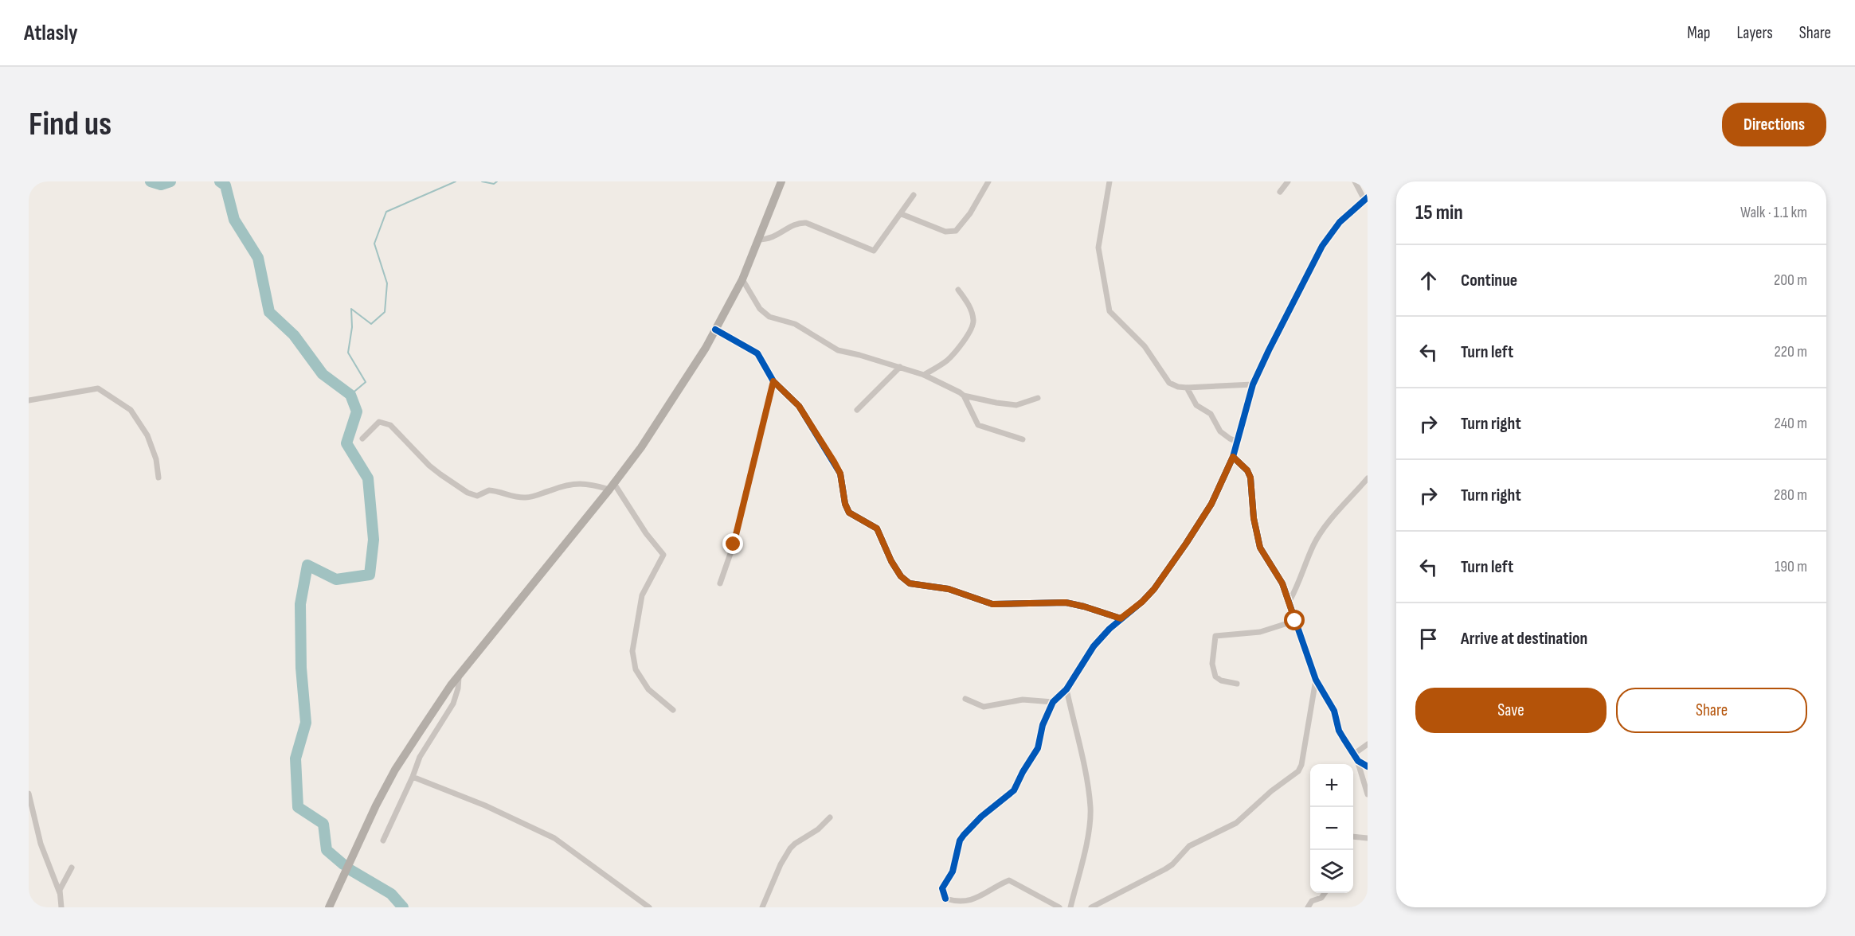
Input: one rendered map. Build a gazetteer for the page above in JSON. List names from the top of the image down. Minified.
{"page":{"header":"Atlasly","nav":["Map","Layers","Share"],"buttons":["Directions",["Save","Share"]],"title":"Find us","heading":["15 min","Walk · 1.1 km"],"list":[["Continue","200 m"],["Turn left","220 m"],["Turn right","240 m"],["Turn right","280 m"],["Turn left","190 m"],"Arrive at destination"],"map_buttons":["+","−"]}}
